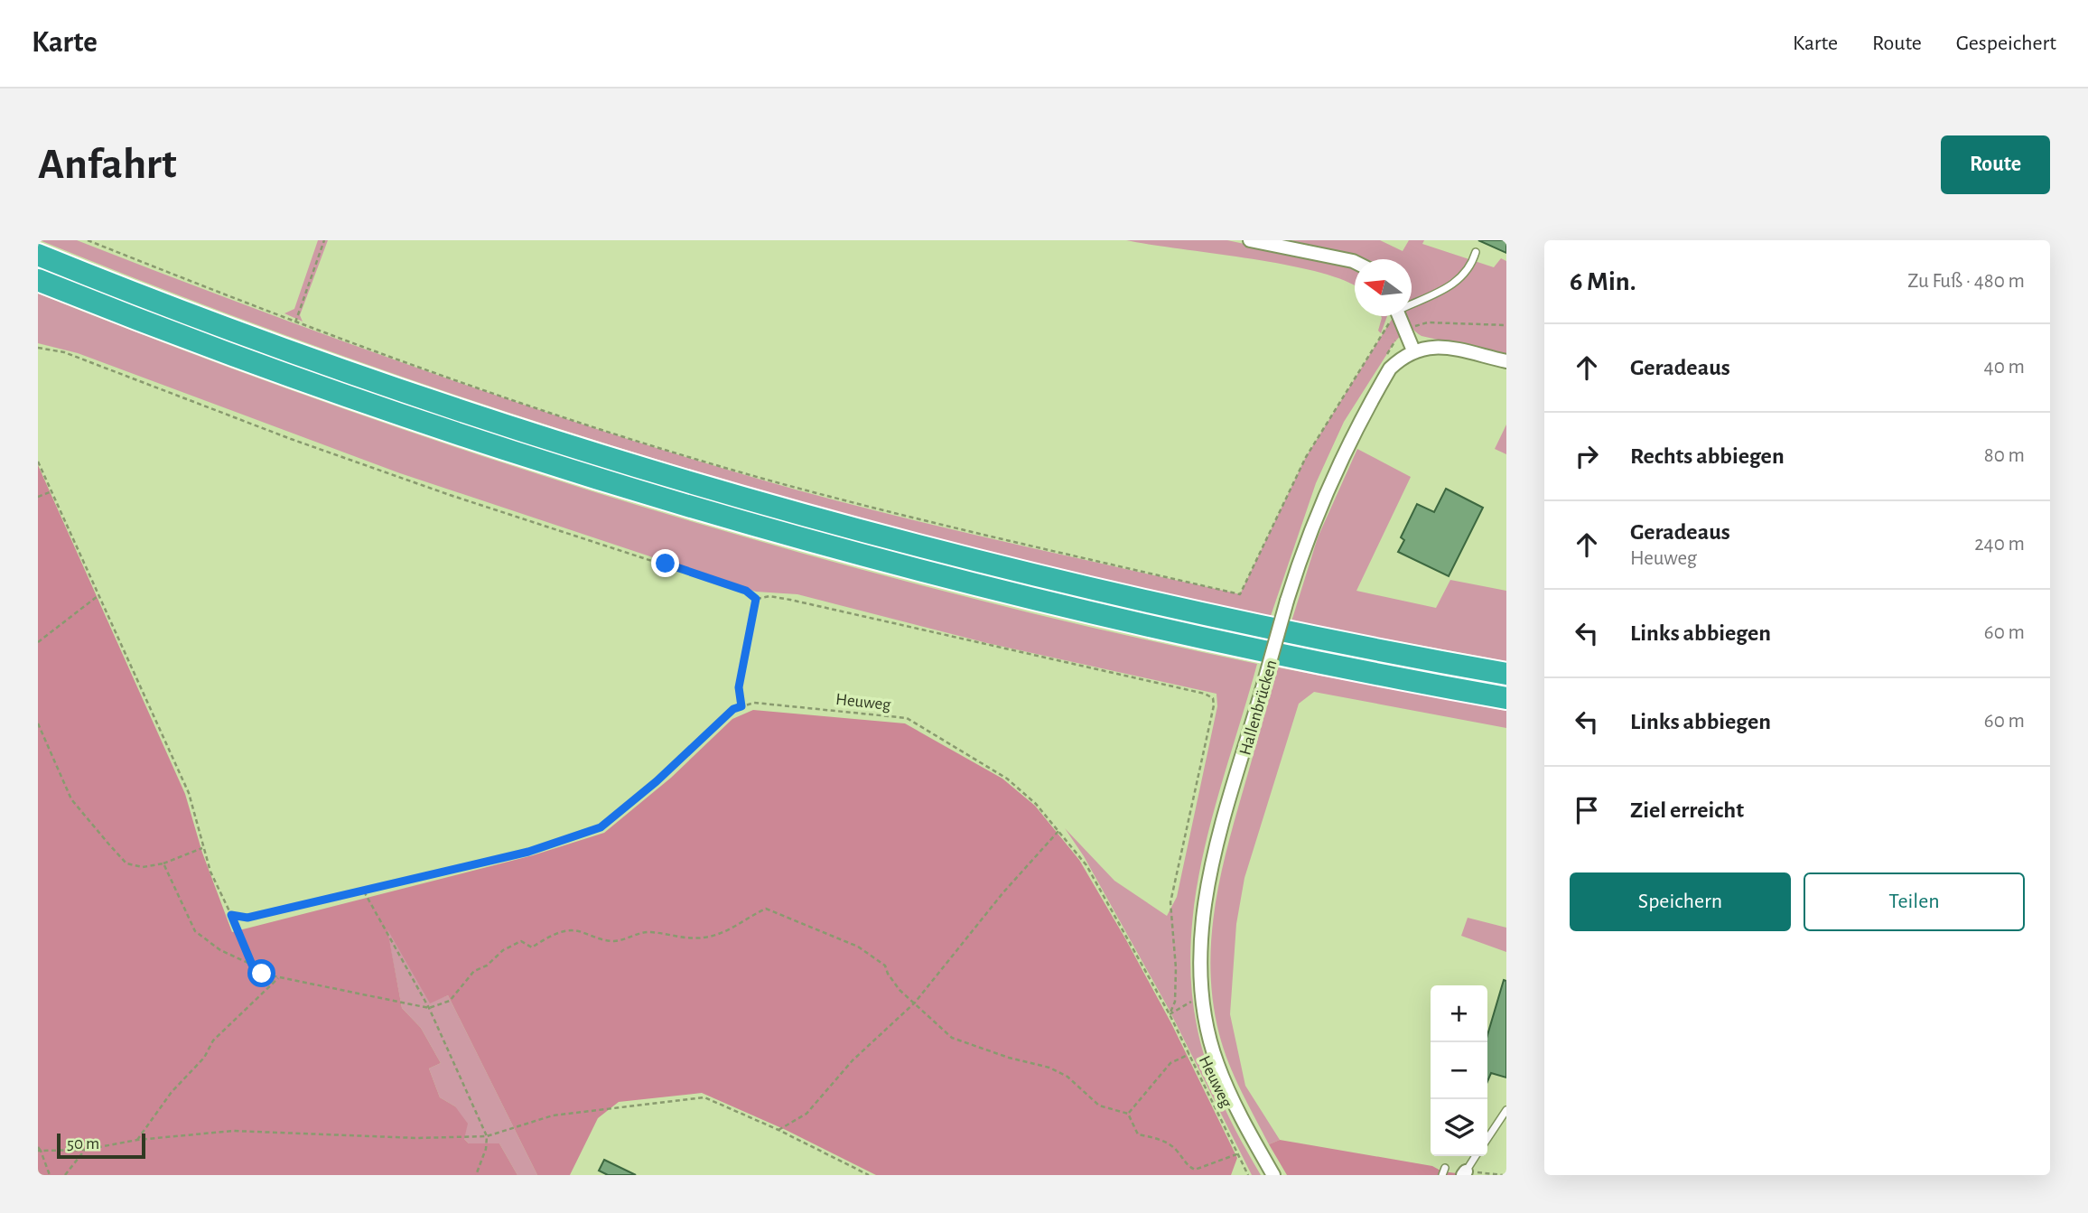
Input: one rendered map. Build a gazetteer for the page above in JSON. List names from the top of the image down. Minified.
{"streets":{"street":["Hallenbrücken"],"path":["Heuweg"]},"scale_bar":"50 m","north":"left","page":{"header":"Karte","nav":["Karte","Route","Gespeichert"],"buttons":["Route",["Speichern","Teilen"]],"title":"Anfahrt","heading":["6 Min.","Zu Fuß · 480 m"],"list":[["Geradeaus","40 m"],["Rechts abbiegen","80 m"],["Geradeaus","Heuweg","240 m"],["Links abbiegen","60 m"],["Links abbiegen","60 m"],"Ziel erreicht"],"map_buttons":["+","−"],"scale":"50 m"}}
